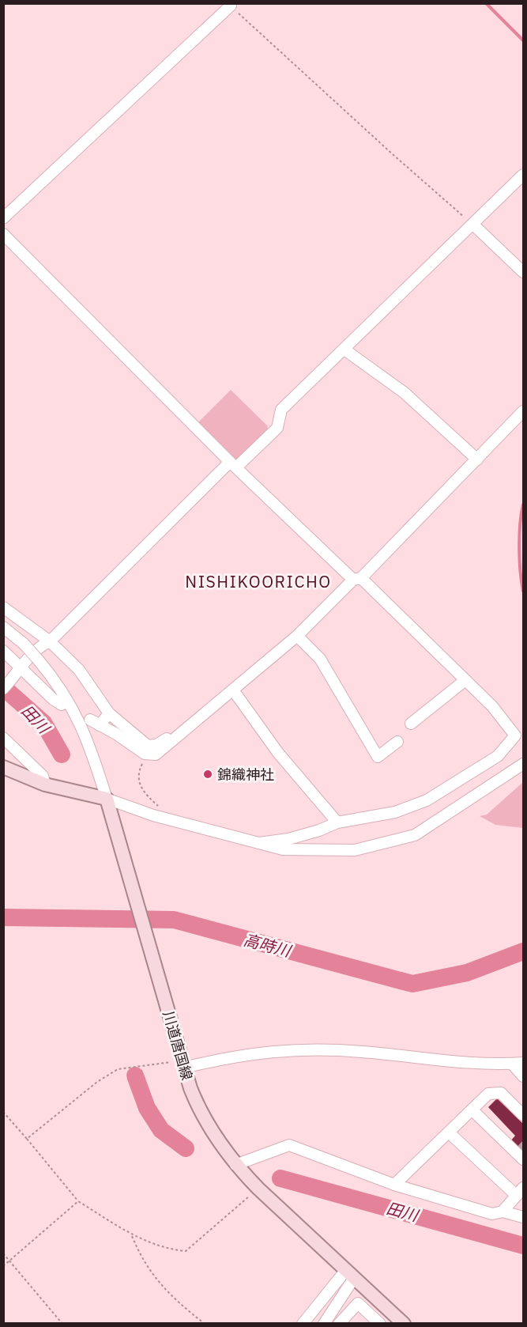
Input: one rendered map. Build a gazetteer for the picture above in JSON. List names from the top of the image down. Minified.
{"streets":{"main road":["川道唐国線"]},"districts":["NISHIKOORICHO"],"water":["田川","高時川"],"places":["錦織神社"]}
